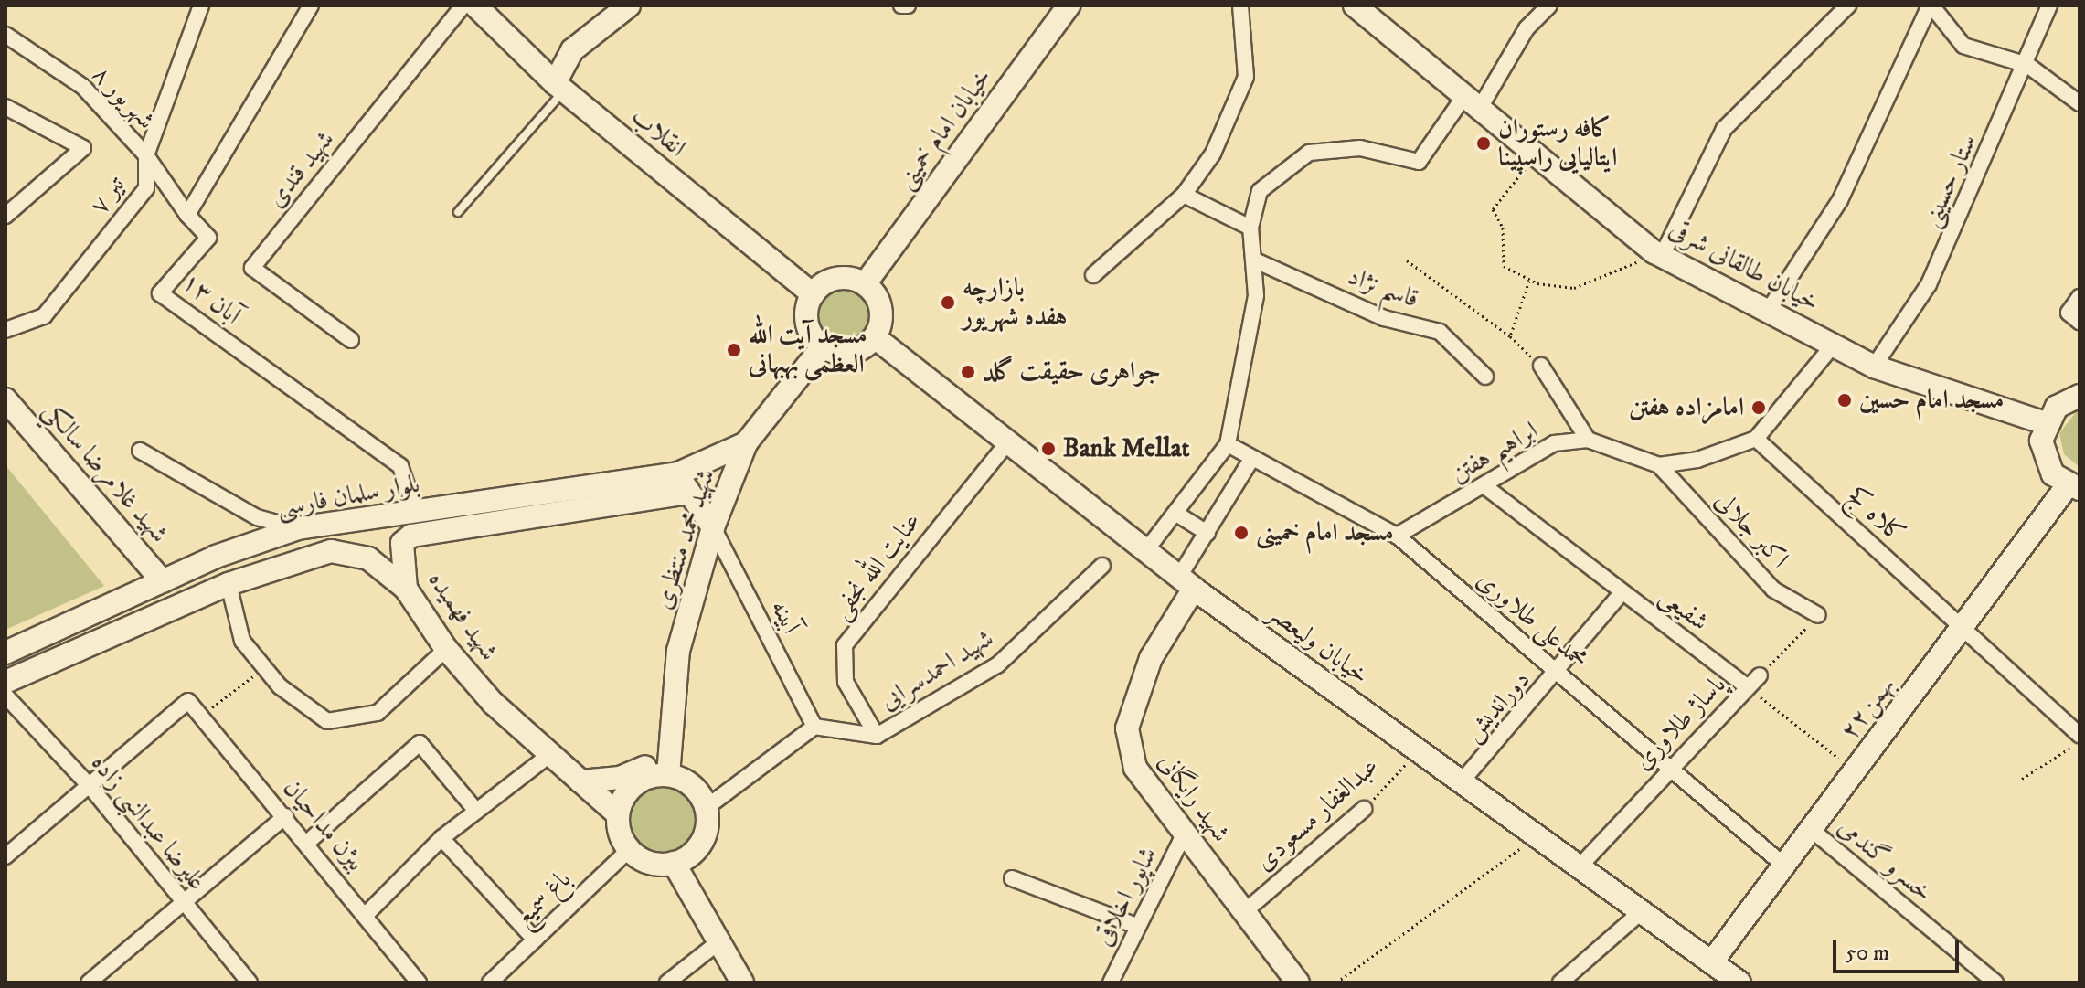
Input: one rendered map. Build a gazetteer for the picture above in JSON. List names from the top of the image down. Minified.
{"streets":{"main road":["خیابان امام خمینی","انقلاب","خیابان طالقانی شرقی","شهید غلامرضا سالکي","بلوار سلمان فارسی","شهید محمد منتظری","شهید فهمیده","خیابان ولیعصر","۲۲بهمن","شهید رایگانی"],"street":["۸ شهریور","شهید قندی","ستار حسینی","۷ تیر","قاسم نژاد","۱۳ آبان","ابراهیم هفتن","کلاه کج","اکبر جلالی","عنایت الله نجفی","شفیعی","آبینه","محمدعلی طلاوری","شهید احمدسرایی","دوراندیش","پاساژ طلاوری","عبدالغفار مسعودی","علیرضا عبدالنبی زاده","بیژن مداحیان","خسرو گندمی","شاپور اخلاقی","باغ سمیع"]},"crossings":[["۸ شهریور","۷ تیر"],["۸ شهریور","۱۳ آبان"],["خیابان امام خمینی","انقلاب"],["خیابان امام خمینی","شهید محمد منتظری"],["خیابان امام خمینی","خیابان ولیعصر"],["انقلاب","شهید محمد منتظری"],["انقلاب","خیابان ولیعصر"],["ستار حسینی","خیابان طالقانی شرقی"],["۱۳ آبان","بلوار سلمان فارسی"],["ابراهیم هفتن","کلاه کج"],["ابراهیم هفتن","اکبر جلالی"],["ابراهیم هفتن","شفیعی"],["ابراهیم هفتن","محمدعلی طلاوری"],["شهید غلامرضا سالکي","بلوار سلمان فارسی"],["بلوار سلمان فارسی","شهید فهمیده"],["کلاه کج","۲۲بهمن"],["اکبر جلالی","پاساژ طلاوری"],["شهید محمد منتظری","شهید فهمیده"],["شهید محمد منتظری","آبینه"],["شهید محمد منتظری","خیابان ولیعصر"],["شهید محمد منتظری","باغ سمیع"],["عنایت الله نجفی","خیابان ولیعصر"],["عنایت الله نجفی","شهید احمدسرایی"],["شفیعی","دوراندیش"],["شفیعی","پاساژ طلاوری"],["شهید فهمیده","باغ سمیع"],["آبینه","شهید احمدسرایی"],["محمدعلی طلاوری","دوراندیش"],["محمدعلی طلاوری","۲۲بهمن"],["محمدعلی طلاوری","پاساژ طلاوری"],["خیابان ولیعصر","دوراندیش"],["خیابان ولیعصر","۲۲بهمن"],["خیابان ولیعصر","پاساژ طلاوری"],["خیابان ولیعصر","شهید رایگانی"],["خیابان ولیعصر","عبدالغفار مسعودی"],["۲۲بهمن","خسرو گندمی"],["شهید رایگانی","عبدالغفار مسعودی"],["شهید رایگانی","شاپور اخلاقی"],["علیرضا عبدالنبی زاده","بیژن مداحیان"]],"places":["کافه رستوران ایتالیایی راسپینا","بازارچه هفده شهریور","مسجد آیت الله العظمی بهبهانی","جواهری حقیقت گلد","مسجد امام حسین","امامزاده هفتن","Bank Mellat","مسجد امام خمینی"],"scale_bar":"50 m"}
